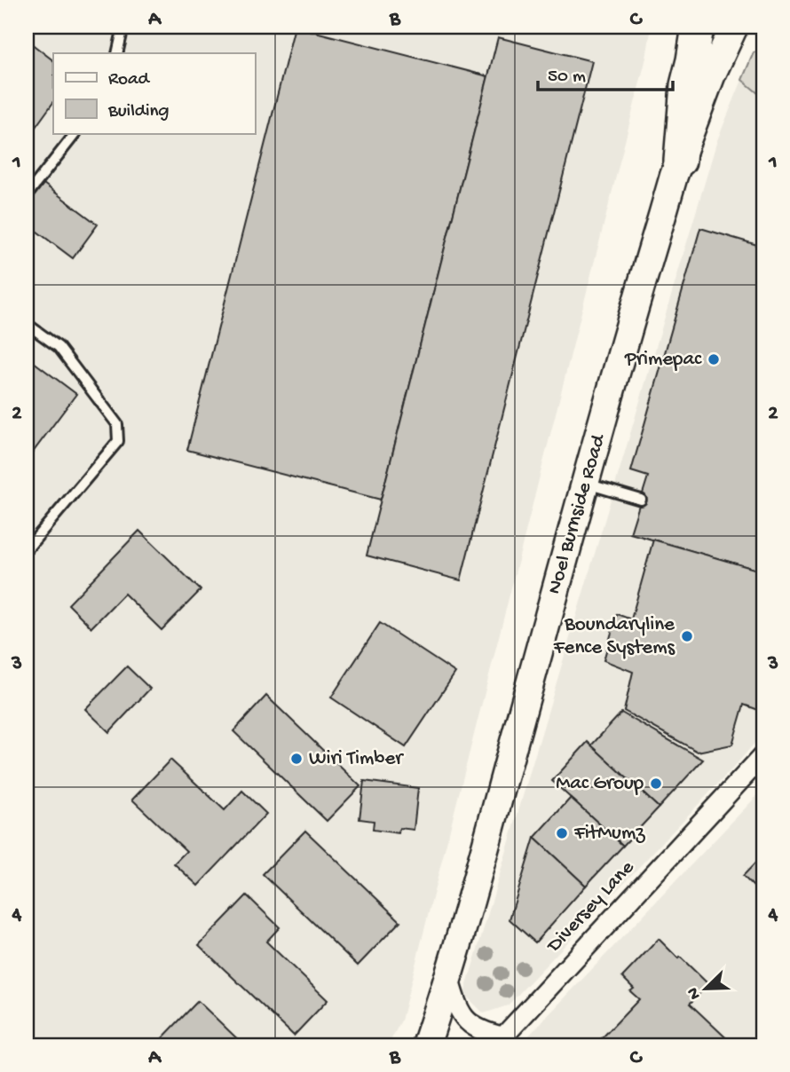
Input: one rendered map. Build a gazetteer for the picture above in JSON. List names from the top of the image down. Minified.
{"streets":{"main road":["Noel Burnside Road"],"street":["Diversey Lane"]},"places":["Primepac","Boundaryline Fence Systems","Wiri Timber","Mac Group","FitMumz"],"legend":["Road","Building"],"scale_bar":"50 m","north":"bottom left","grid":{"columns":["A","B","C"],"rows":["1","2","3","4"]}}
